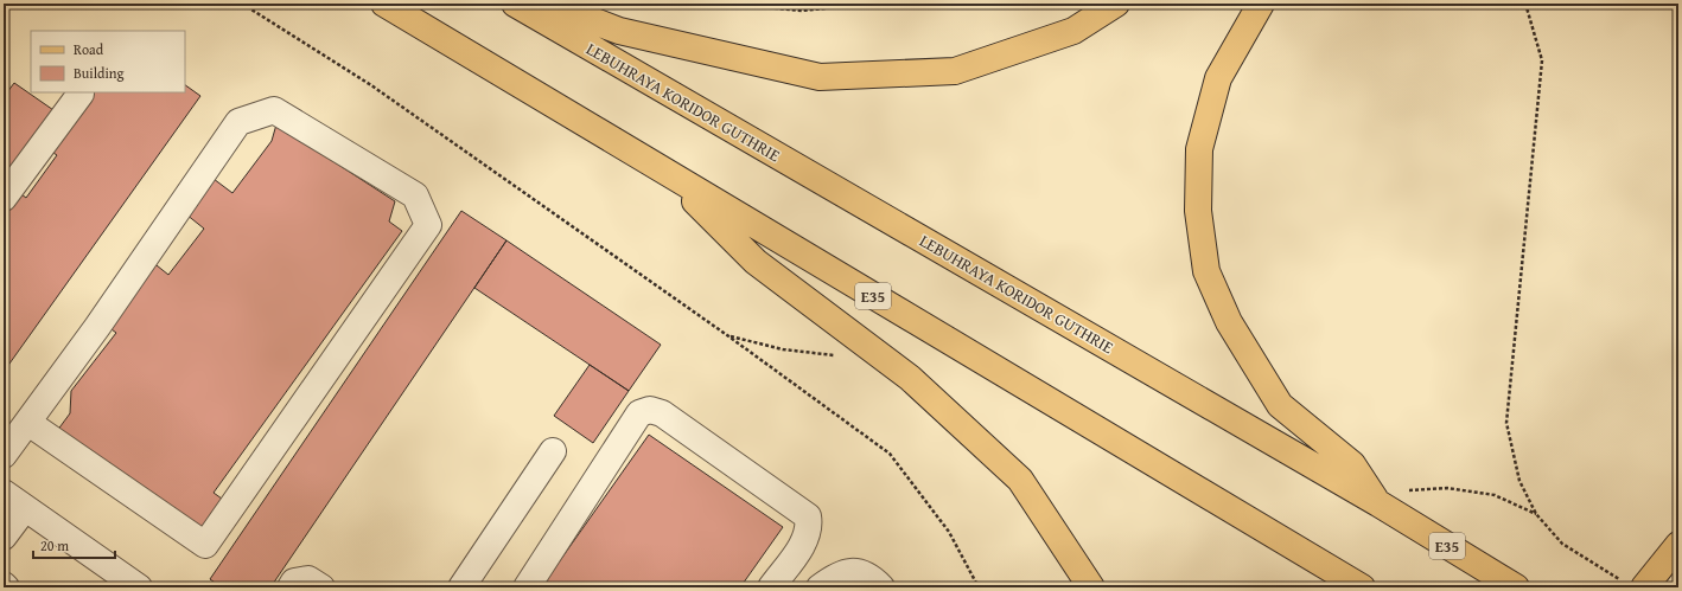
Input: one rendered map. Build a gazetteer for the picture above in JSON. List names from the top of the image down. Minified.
{"streets":{"main road":["LEBUHRAYA KORIDOR GUTHRIE","E35"]},"legend":["Road","Building"],"scale_bar":"20 m"}
